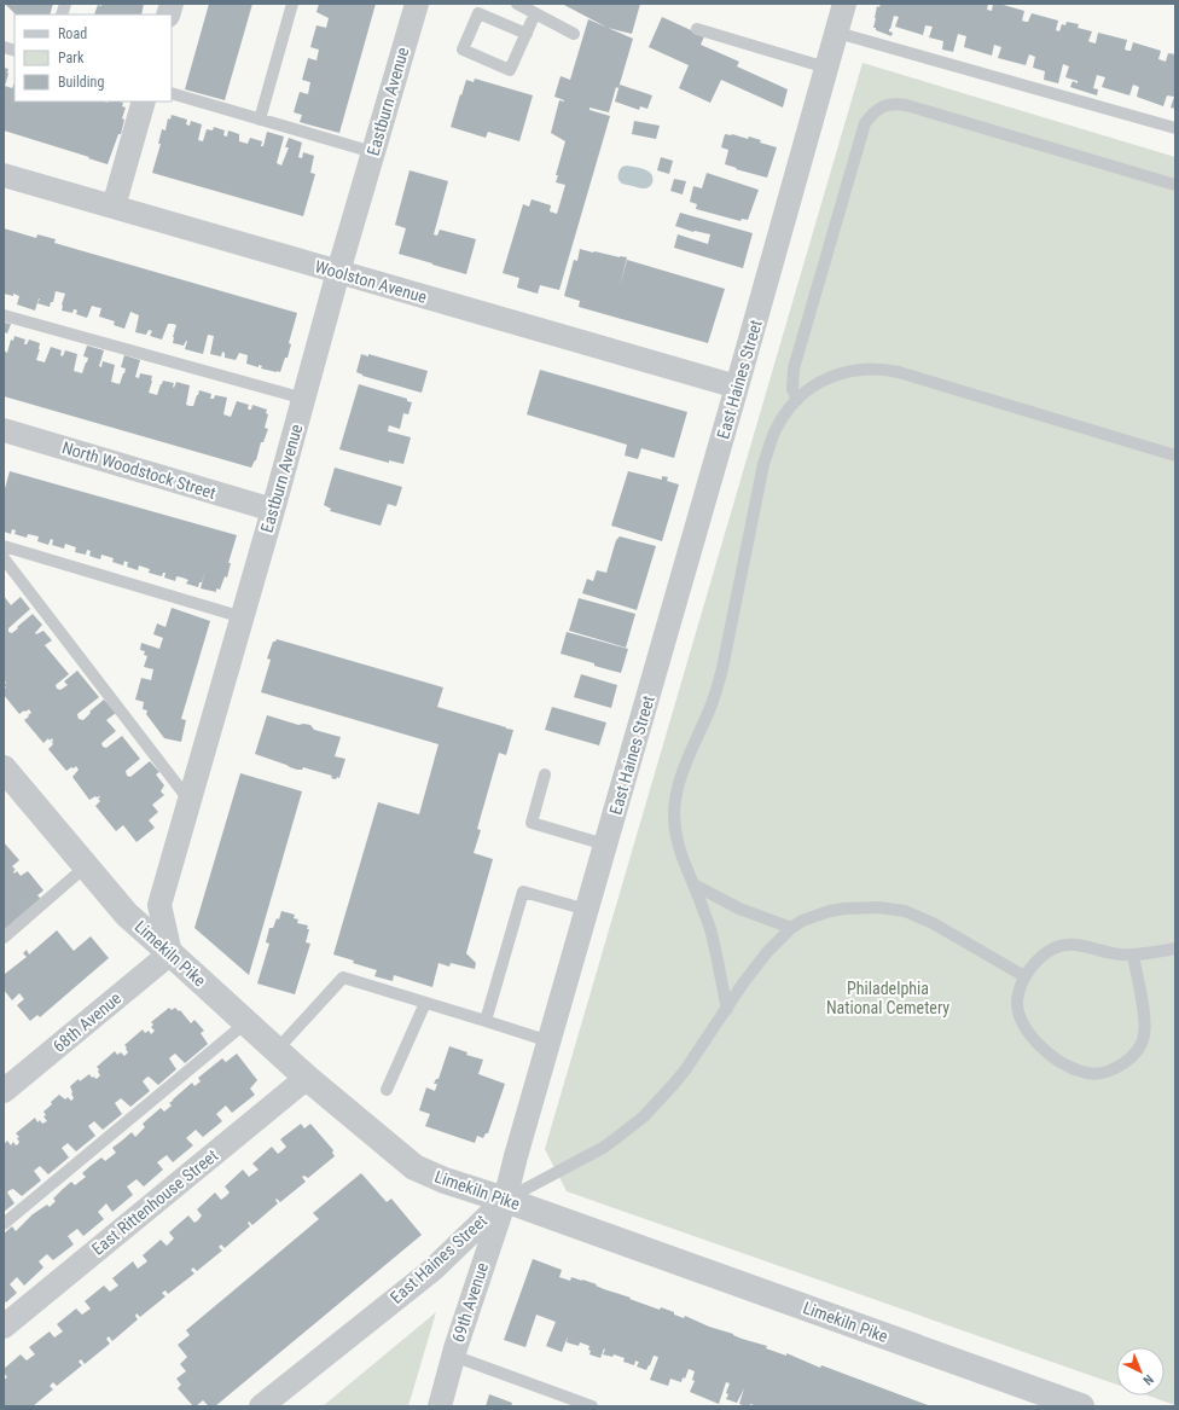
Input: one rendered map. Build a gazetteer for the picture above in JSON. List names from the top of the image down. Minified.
{"streets":{"street":["Eastburn Avenue","Woolston Avenue","East Haines Street","North Woodstock Street","Limekiln Pike","68th Avenue","East Rittenhouse Street","69th Avenue"]},"crossings":[["Eastburn Avenue","Woolston Avenue"],["Eastburn Avenue","North Woodstock Street"],["Eastburn Avenue","Limekiln Pike"],["Eastburn Avenue","68th Avenue"],["Woolston Avenue","East Haines Street"],["East Haines Street","Limekiln Pike"],["East Haines Street","69th Avenue"],["Limekiln Pike","68th Avenue"],["Limekiln Pike","East Rittenhouse Street"],["Limekiln Pike","69th Avenue"]],"parks":["Philadelphia National Cemetery"],"legend":["Road","Park","Building"],"north":"bottom right"}
